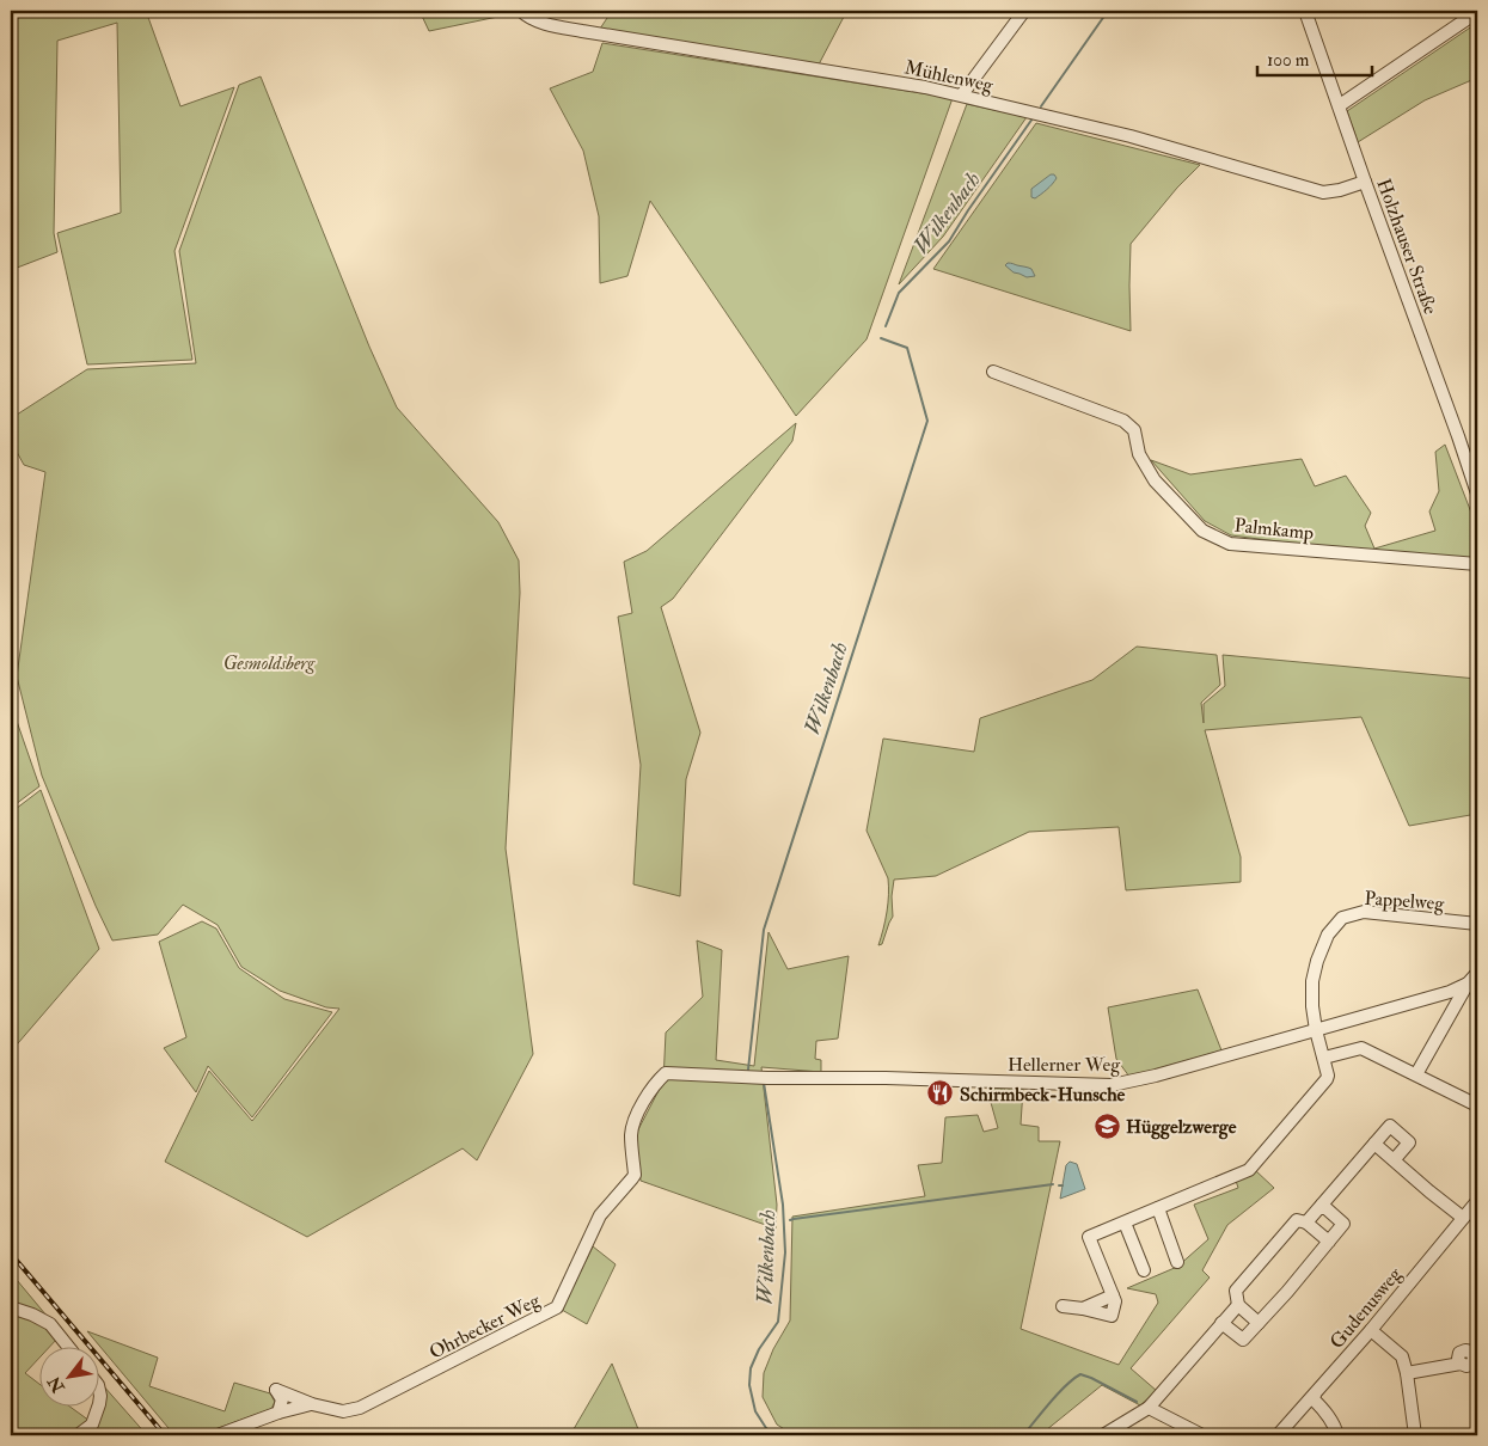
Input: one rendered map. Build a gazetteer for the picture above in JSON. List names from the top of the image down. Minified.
{"streets":{"street":["Mühlenweg","Holzhauser Straße","Palmkamp","Pappelweg","Hellerner Weg","Gudenusweg","Ohrbecker Weg"]},"crossings":[["Mühlenweg","Holzhauser Straße"],["Pappelweg","Hellerner Weg"],["Hellerner Weg","Ohrbecker Weg"]],"water":["Wilkenbach"],"parks":["Gesmoldsberg"],"places":{"restaurant":["Schirmbeck-Hunsche"],"school or university":["Hüggelzwerge"]},"scale_bar":"100 m","north":"bottom left"}
